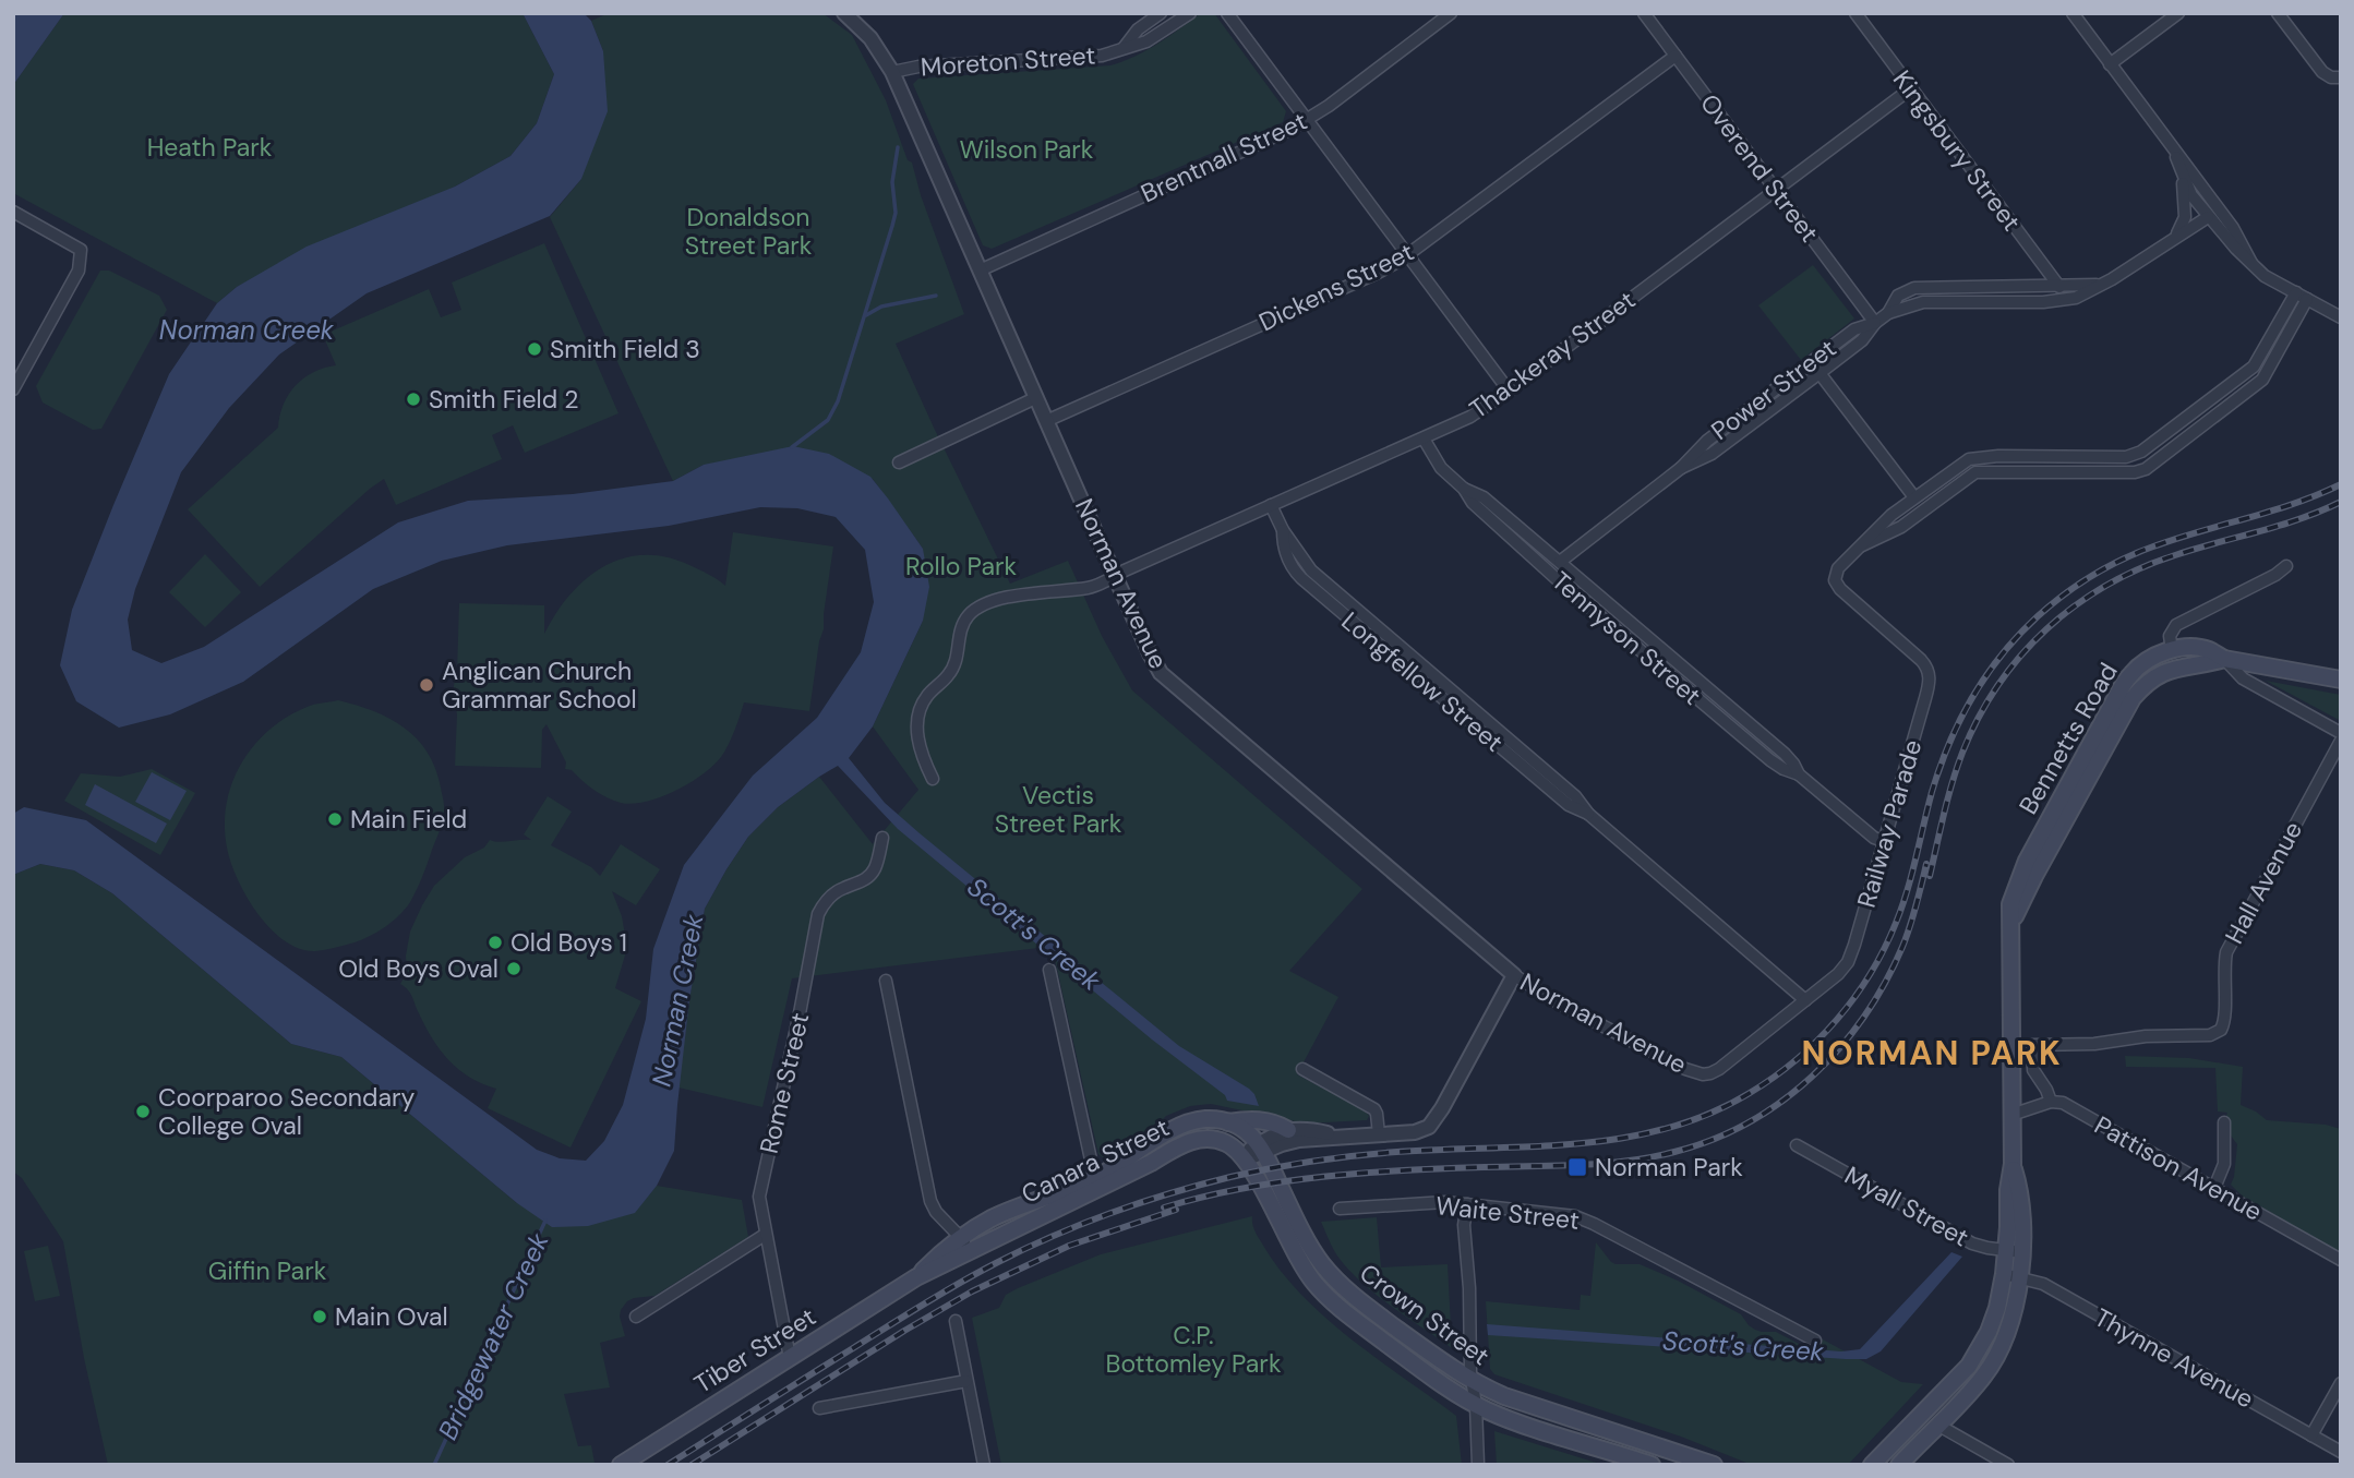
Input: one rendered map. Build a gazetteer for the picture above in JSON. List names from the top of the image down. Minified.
{"streets":{"main road":["Bennetts Road","Canara Street","Crown Street","Tiber Street"],"street":["Moreton Street","Kingsbury Street","Brentnall Street","Overend Street","Dickens Street","Thackeray Street","Power Street","Norman Avenue","Tennyson Street","Longfellow Street","Railway Parade","Hall Avenue","Rome Street","Pattison Avenue","Myall Street","Waite Street","Thynne Avenue"]},"crossings":[["Moreton Street","Norman Avenue"],["Kingsbury Street","Thackeray Street"],["Kingsbury Street","Power Street"],["Brentnall Street","Norman Avenue"],["Overend Street","Dickens Street"],["Overend Street","Thackeray Street"],["Overend Street","Power Street"],["Dickens Street","Norman Avenue"],["Thackeray Street","Norman Avenue"],["Thackeray Street","Tennyson Street"],["Thackeray Street","Longfellow Street"],["Power Street","Tennyson Street"],["Norman Avenue","Railway Parade"],["Tennyson Street","Railway Parade"],["Longfellow Street","Railway Parade"],["Bennetts Road","Myall Street"],["Bennetts Road","Thynne Avenue"],["Hall Avenue","Pattison Avenue"],["Rome Street","Tiber Street"],["Canara Street","Crown Street"],["Canara Street","Tiber Street"]],"districts":["NORMAN PARK"],"water":["Norman Creek","Scott's Creek","Bridgewater Creek"],"parks":["Heath Park","Wilson Park","Donaldson Street Park","Rollo Park","Vectis Street Park","Giffin Park","C.P. Bottomley Park"],"places":{"other":["Smith Field 3","Smith Field 2","Anglican Church Grammar School","Main Field","Old Boys 1","Old Boys Oval","Coorparoo Secondary College Oval","Main Oval"],"transit":["Norman Park"]}}
